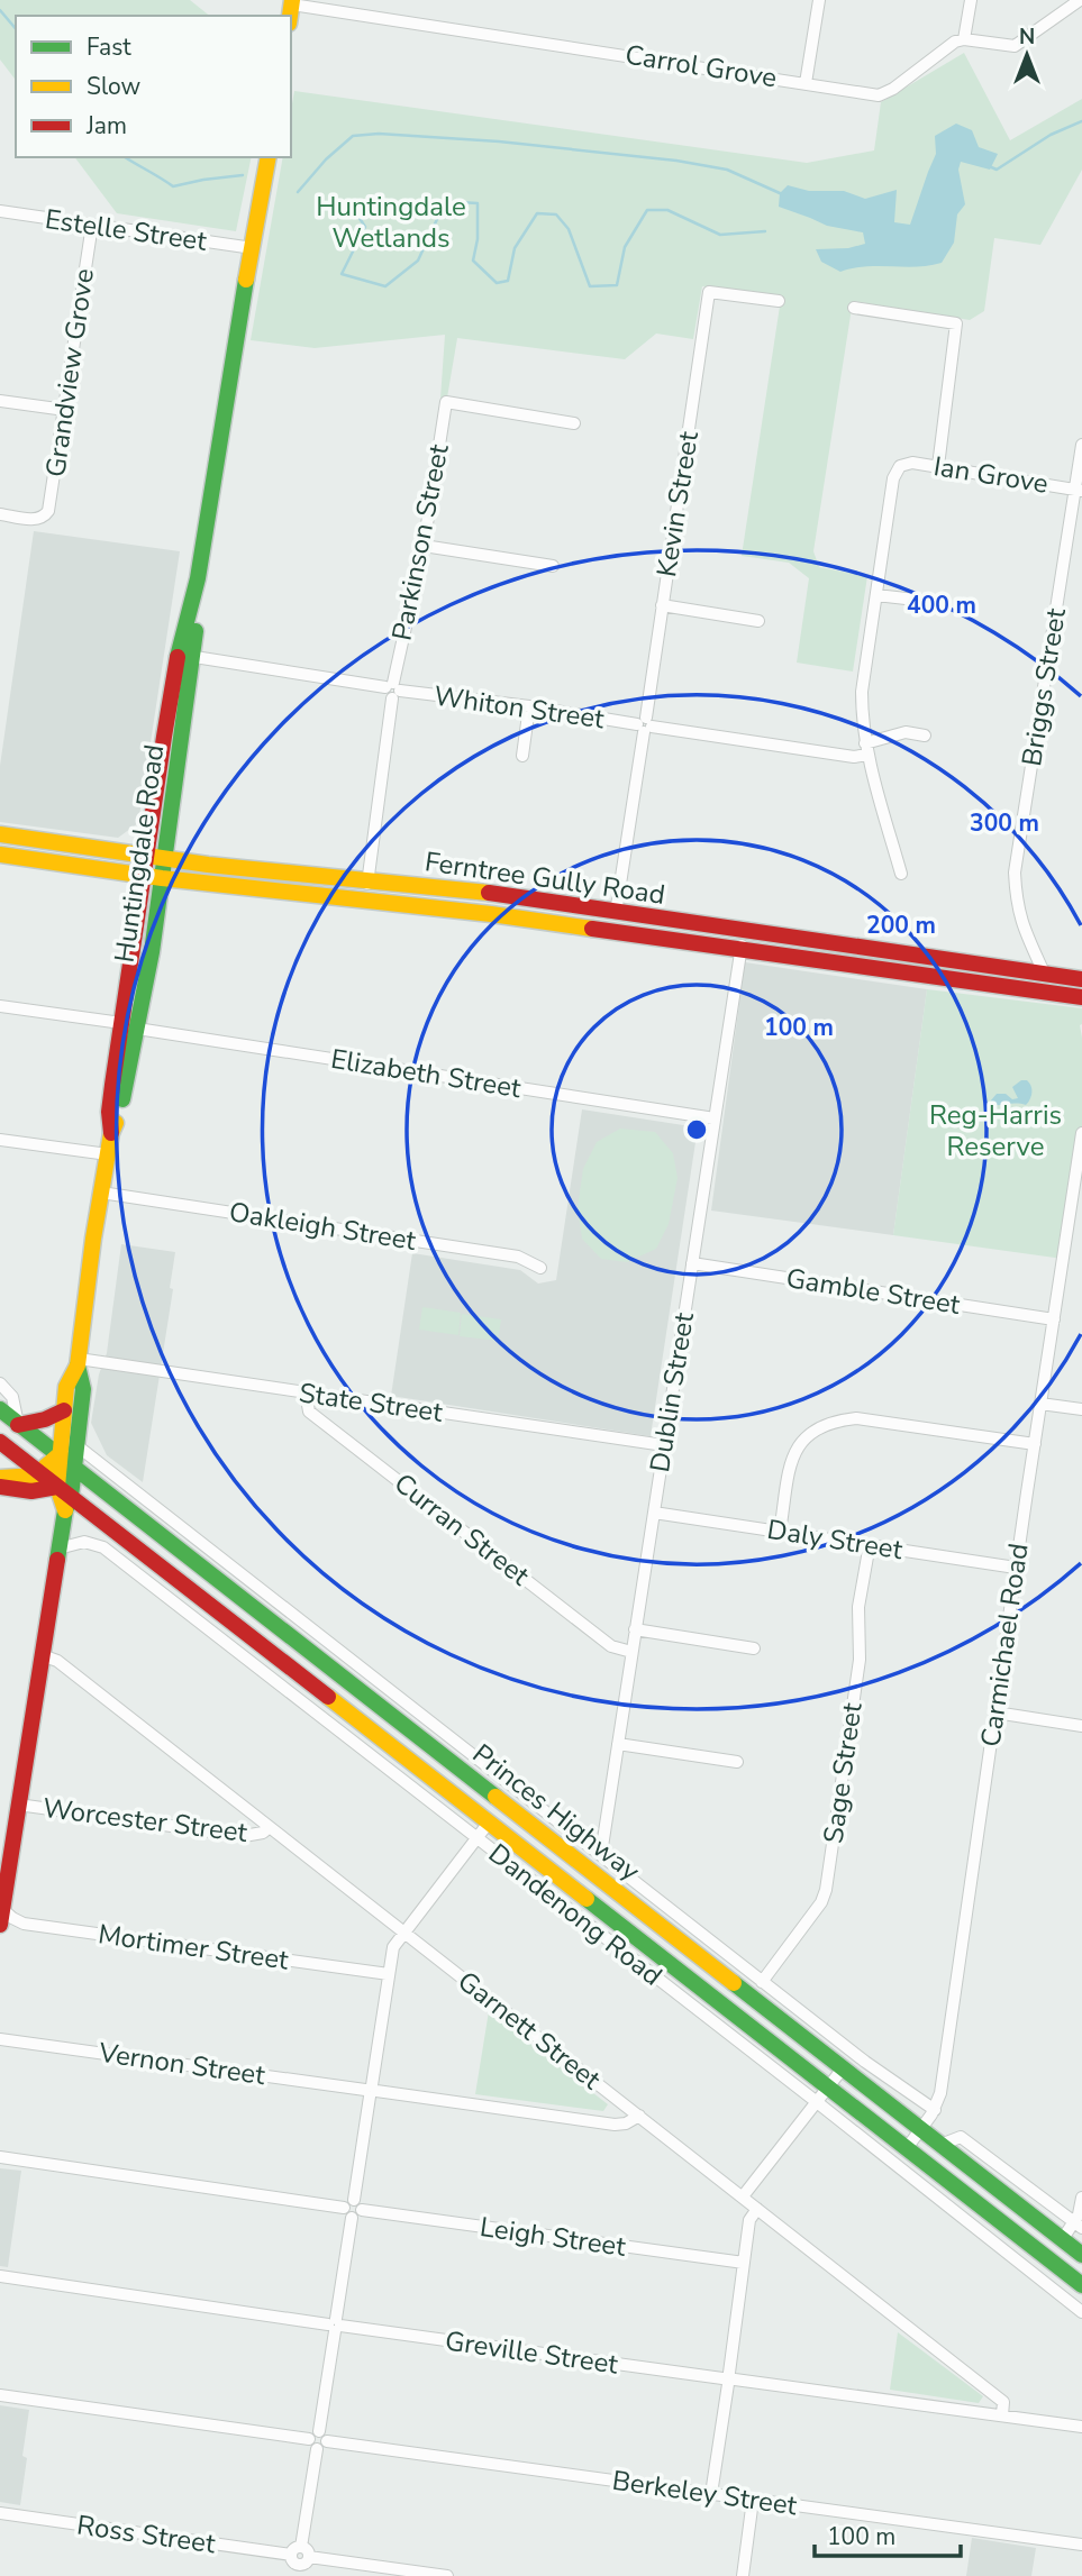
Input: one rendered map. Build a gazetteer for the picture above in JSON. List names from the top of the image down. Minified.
{"streets":{"main road":["Huntingdale Road","Ferntree Gully Road","Princes Highway"],"street":["Carrol Grove","Estelle Street","Grandview Grove","Ian Grove","Kevin Street","Parkinson Street","Briggs Street","Whiton Street","Elizabeth Street","Oakleigh Street","Gamble Street","Dublin Street","State Street","Curran Street","Daly Street","Carmichael Road","Sage Street","Worcester Street","Dandenong Road","Mortimer Street","Garnett Street","Vernon Street","Leigh Street","Greville Street","Berkeley Street","Ross Street"]},"crossings":[["Estelle Street","Grandview Grove"],["Estelle Street","Huntingdale Road"],["Ian Grove","Briggs Street"],["Kevin Street","Whiton Street"],["Kevin Street","Ferntree Gully Road"],["Parkinson Street","Whiton Street"],["Parkinson Street","Ferntree Gully Road"],["Briggs Street","Ferntree Gully Road"],["Whiton Street","Huntingdale Road"],["Huntingdale Road","Ferntree Gully Road"],["Huntingdale Road","Elizabeth Street"],["Huntingdale Road","Oakleigh Street"],["Huntingdale Road","State Street"],["Huntingdale Road","Princes Highway"],["Huntingdale Road","Worcester Street"],["Huntingdale Road","Dandenong Road"],["Huntingdale Road","Mortimer Street"],["Huntingdale Road","Garnett Street"],["Ferntree Gully Road","Dublin Street"],["Elizabeth Street","Dublin Street"],["Gamble Street","Dublin Street"],["Gamble Street","Carmichael Road"],["Dublin Street","State Street"],["Dublin Street","Curran Street"],["Dublin Street","Daly Street"],["State Street","Curran Street"],["Daly Street","Carmichael Road"],["Daly Street","Sage Street"],["Carmichael Road","Princes Highway"],["Worcester Street","Garnett Street"],["Garnett Street","Vernon Street"],["Garnett Street","Greville Street"]],"parks":["Huntingdale Wetlands","Reg-Harris Reserve"],"legend":["Fast","Slow","Jam"],"scale_bar":"100 m","north":"top","rings":["400 m","300 m","200 m","100 m"]}
